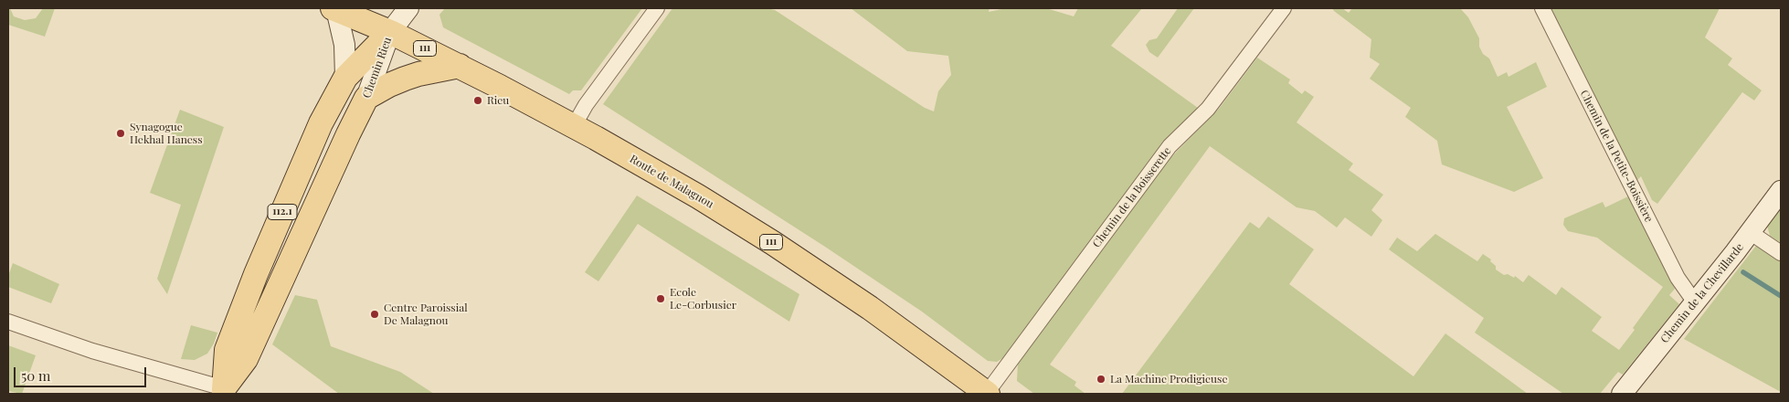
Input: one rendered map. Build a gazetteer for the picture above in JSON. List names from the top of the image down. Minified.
{"streets":{"main road":["111","Chemin Rieu","Route de Malagnou","112.1"],"street":["Chemin de la Petite-Boissière","Chemin de la Boisserette","Chemin de la Chevillarde"]},"crossings":[["Chemin Rieu","Route de Malagnou"],["Chemin de la Petite-Boissière","Chemin de la Chevillarde"],["Route de Malagnou","Chemin de la Boisserette"]],"places":["Rieu","Synagogue Hekhal Haness","Ecole Le-Corbusier","Centre Paroissial De Malagnou","La Machine Prodigieuse"],"scale_bar":"50 m"}
